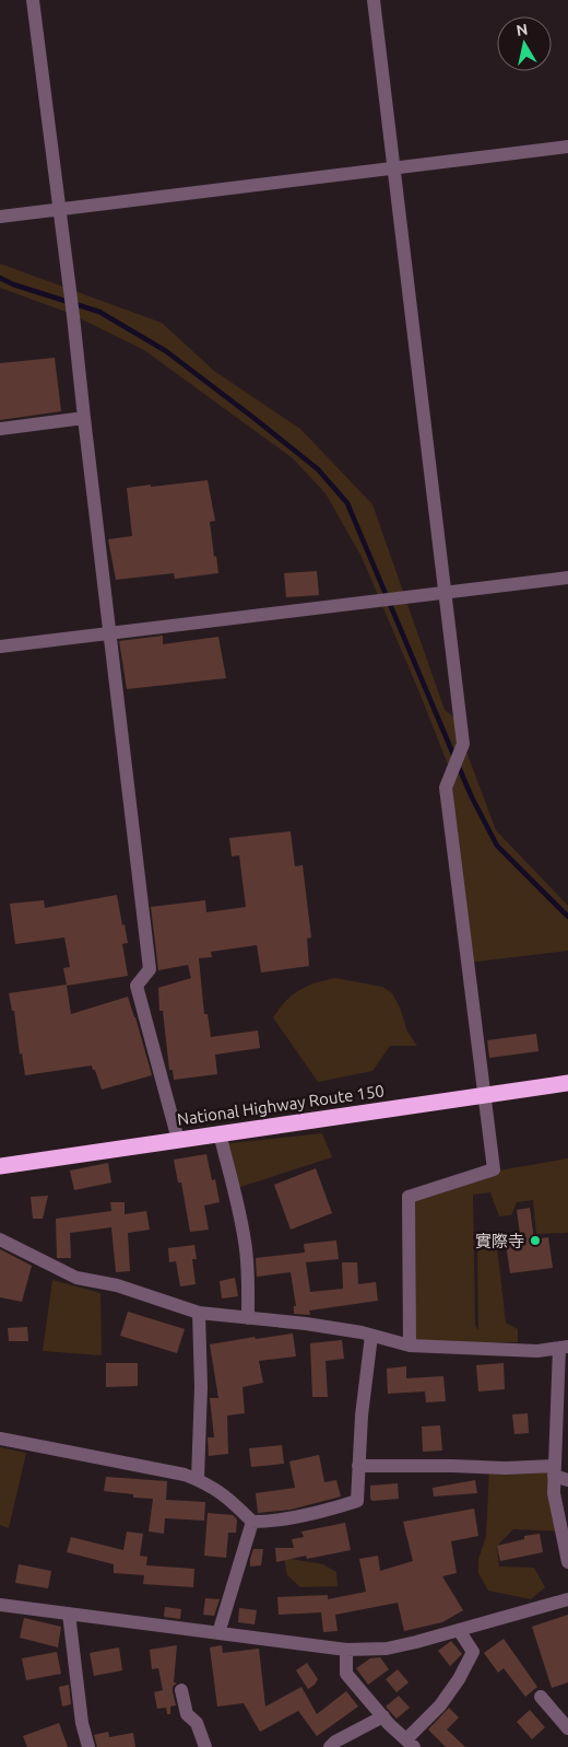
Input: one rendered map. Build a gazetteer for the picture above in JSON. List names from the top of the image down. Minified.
{"streets":{"highway":["National Highway Route 150"]},"places":["實際寺"],"north":"top"}
